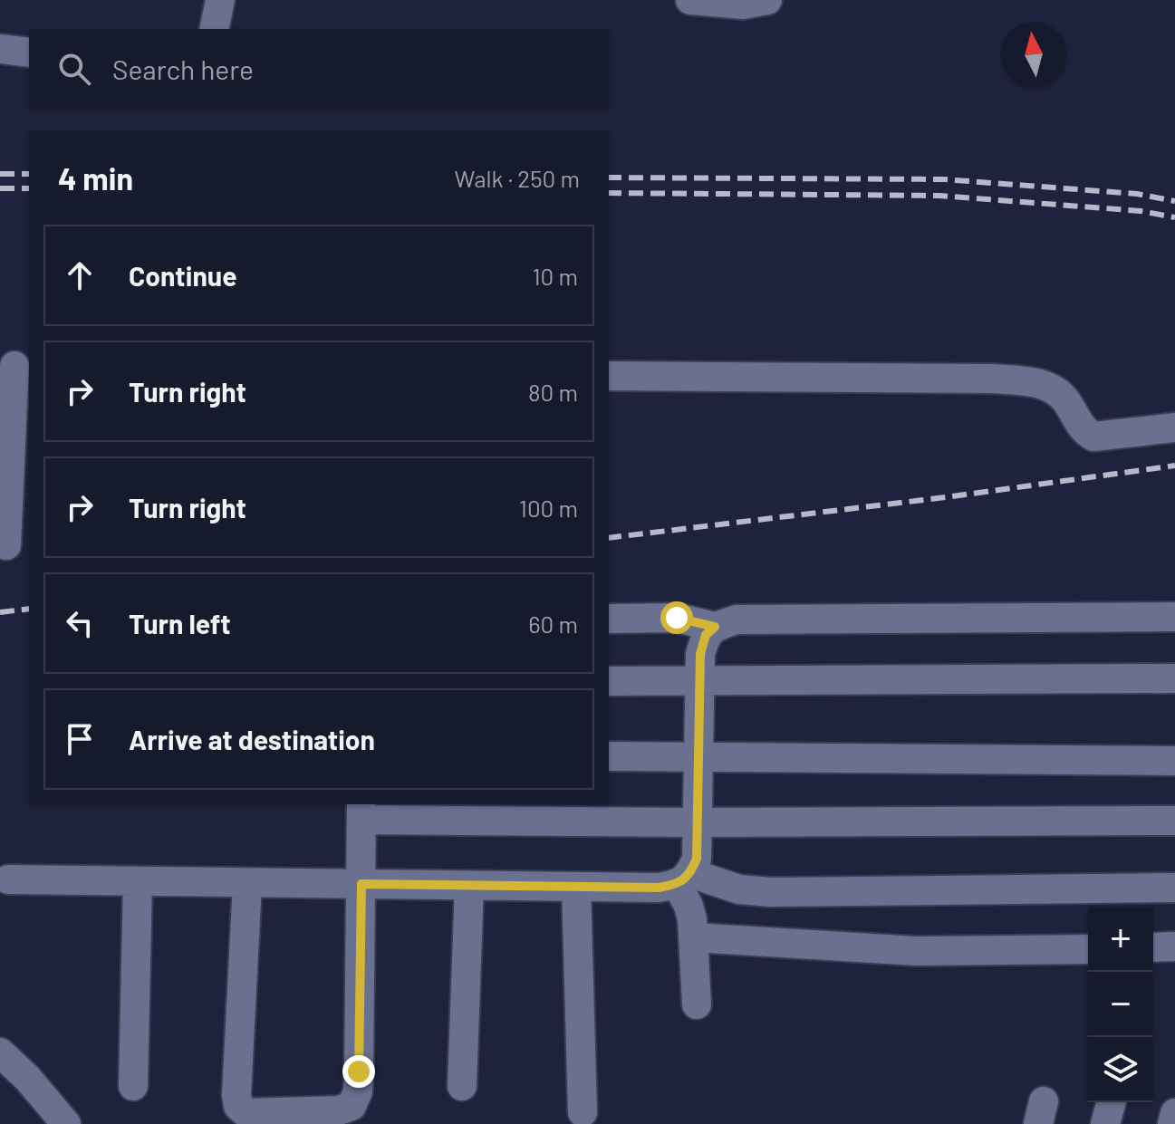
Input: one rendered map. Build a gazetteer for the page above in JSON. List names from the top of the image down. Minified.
{"north":"top","page":{"search":"Search here","heading":["4 min","Walk · 250 m"],"list":[["Continue","10 m"],["Turn right","80 m"],["Turn right","100 m"],["Turn left","60 m"],"Arrive at destination"],"map_buttons":["+","−"]}}
